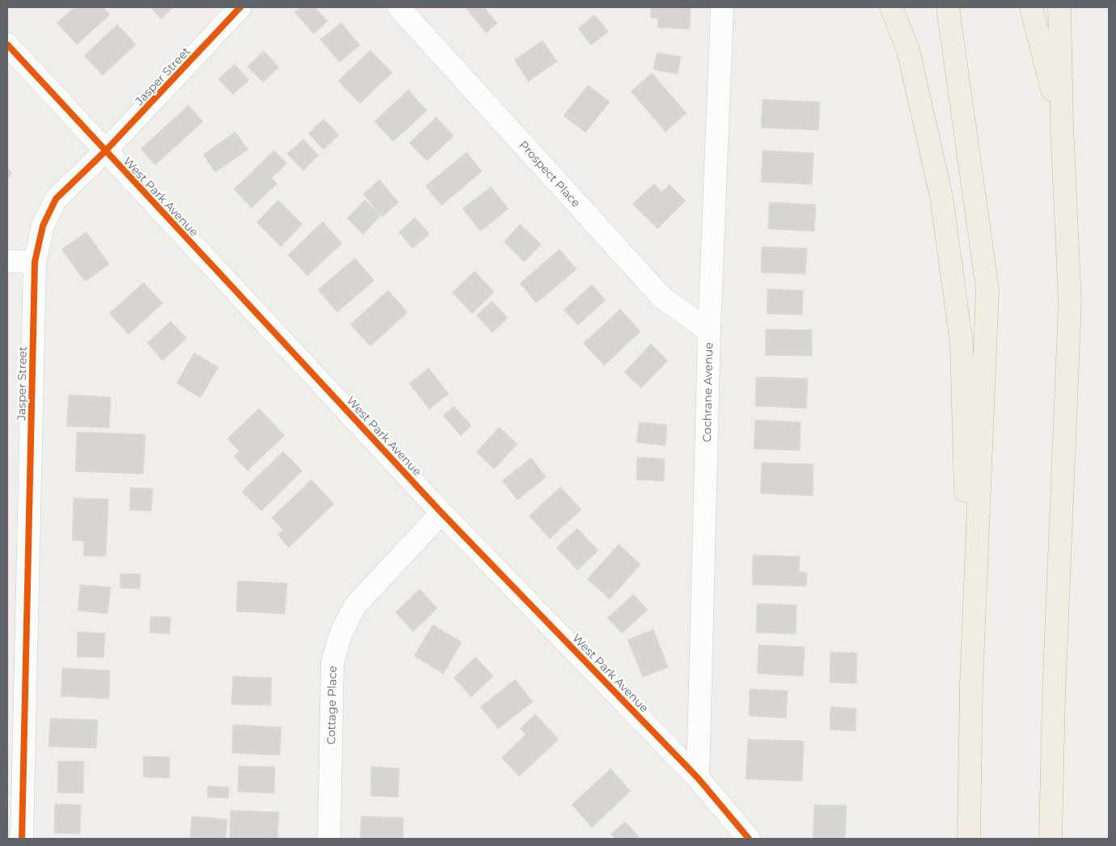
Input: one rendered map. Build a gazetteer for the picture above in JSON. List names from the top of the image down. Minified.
{"streets":{"street":["Jasper Street","Prospect Place","West Park Avenue","Cochrane Avenue","Cottage Place"]},"crossings":[["Jasper Street","West Park Avenue"],["Prospect Place","Cochrane Avenue"],["West Park Avenue","Cochrane Avenue"],["West Park Avenue","Cottage Place"]]}
